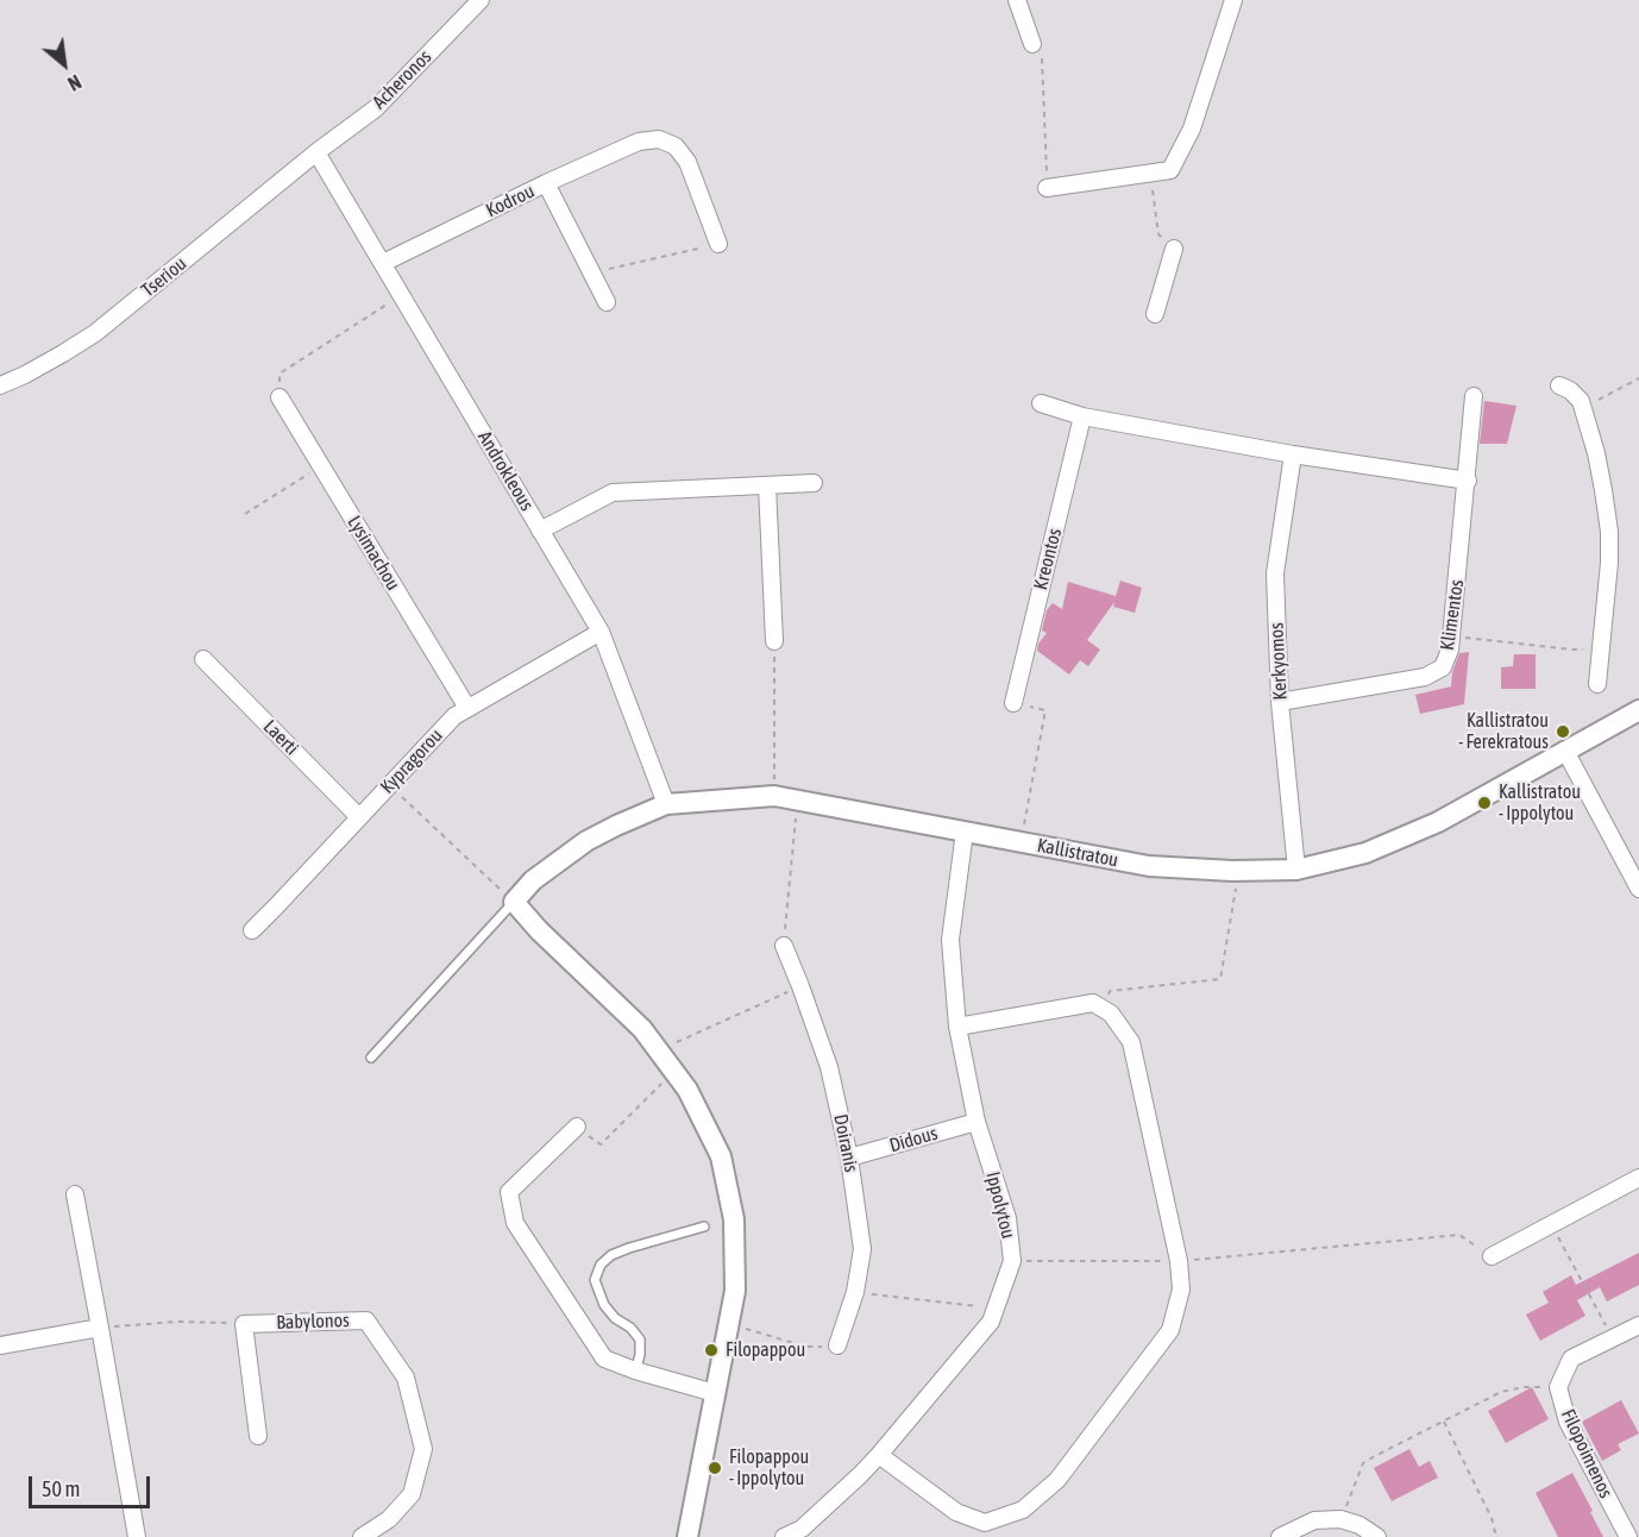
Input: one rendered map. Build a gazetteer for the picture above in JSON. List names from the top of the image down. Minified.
{"streets":{"street":["Acheronos","Kodrou","Tseriou","Androkleous","Lysimachou","Kreontos","Klimentos","Kerkyomos","Laerti","Kypragorou","Kallistratou","Didous","Doiranis","Ippolytou","Babylonos","Filopoimenos"]},"crossings":[["Acheronos","Tseriou"],["Acheronos","Androkleous"],["Kodrou","Androkleous"],["Tseriou","Androkleous"],["Androkleous","Kypragorou"],["Androkleous","Kallistratou"],["Lysimachou","Kypragorou"],["Klimentos","Kerkyomos"],["Kerkyomos","Kallistratou"],["Laerti","Kypragorou"],["Kallistratou","Ippolytou"],["Didous","Doiranis"],["Didous","Ippolytou"]],"places":["Kallistratou - Ferekratous","Kallistratou - Ippolytou","Filopappou","Filopappou - Ippolytou"],"scale_bar":"50 m","north":"bottom right"}
